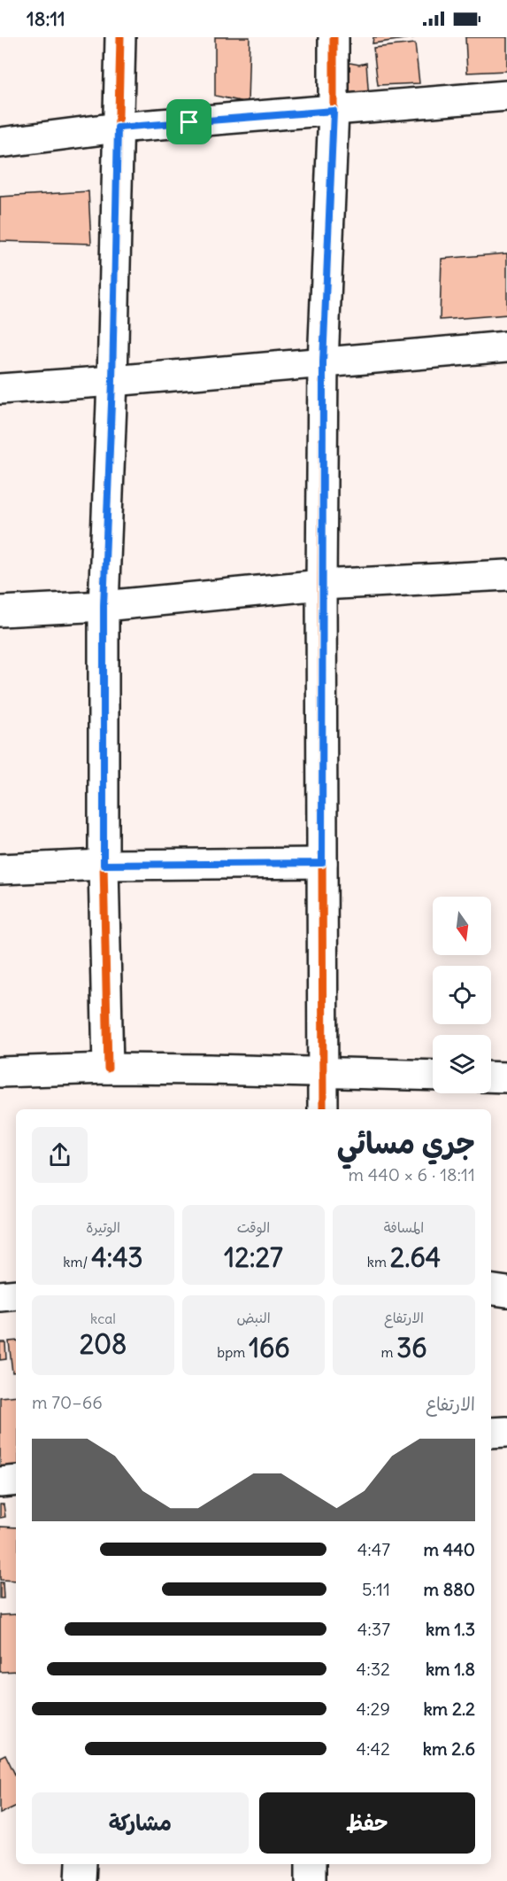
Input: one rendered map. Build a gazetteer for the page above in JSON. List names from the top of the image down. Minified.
{"north":"bottom","page":{"status":"18:11","heading":["جري مسائي","18:11 · 6 × 440 m"],"stats":[["المسافة","2.64 km"],["الوقت","12:27"],["الوتيرة","4:43 /km"],["الارتفاع","36 m"],["النبض","166 bpm"],["kcal","208"]],"chart":["الارتفاع","66–70 m"],"list":[{"name":"440 m","note":"4:47"},{"name":"880 m","note":"5:11"},{"name":"1.3 km","note":"4:37"},{"name":"1.8 km","note":"4:32"},{"name":"2.2 km","note":"4:29"},{"name":"2.6 km","note":"4:42"}],"buttons":["حفظ","مشاركة"]}}
